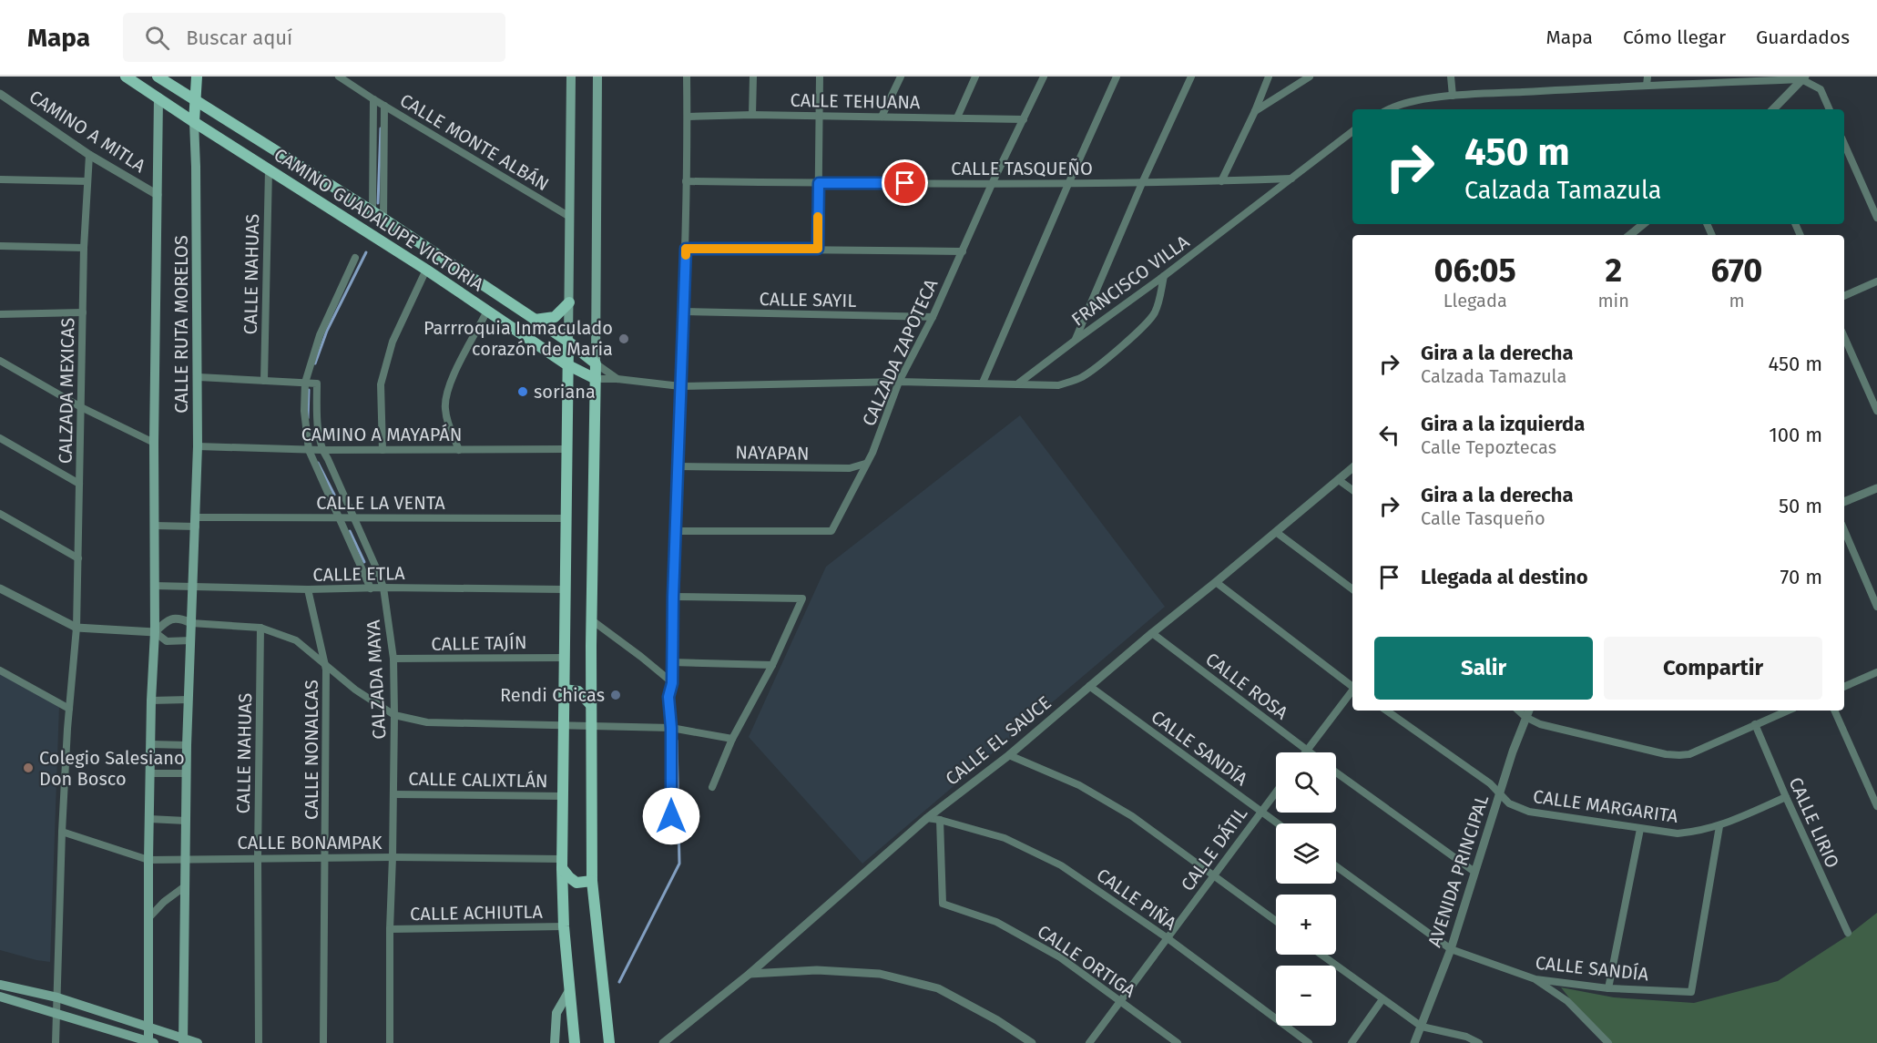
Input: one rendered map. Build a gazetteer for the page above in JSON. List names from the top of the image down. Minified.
{"streets":{"main road":["CAMINO GUADALUPE VICTORIA","CALLE RUTA MORELOS"],"street":["CALLE TEHUANA","CAMINO A MITLA","CALLE MONTE ALBÁN","CALLE TASQUEÑO","CALLE NAHUAS","FRANCISCO VILLA","CALLE SAYIL","CALZADA ZAPOTECA","CALZADA MEXICAS","CAMINO A MAYAPÁN","NAYAPAN","CALLE LA VENTA","CALLE ETLA","CALLE TAJÍN","CALZADA MAYA","CALLE ROSA","CALLE EL SAUCE","CALLE SANDÍA","CALLE NONALCAS","CALLE CALIXTLÁN","CALLE MARGARITA","CALLE LIRIO","CALLE BONAMPAK","CALLE DÁTIL","AVENIDA PRINCIPAL","CALLE PIÑA","CALLE ACHIUTLA","CALLE ORTIGA"]},"crossings":[["CALLE TEHUANA","CALZADA ZAPOTECA"],["CAMINO A MITLA","CALLE RUTA MORELOS"],["CAMINO A MITLA","CALZADA MEXICAS"],["CALLE TASQUEÑO","FRANCISCO VILLA"],["CALLE TASQUEÑO","CALZADA ZAPOTECA"],["CAMINO GUADALUPE VICTORIA","CALLE NAHUAS"],["CAMINO GUADALUPE VICTORIA","CALLE RUTA MORELOS"],["CAMINO GUADALUPE VICTORIA","CALZADA ZAPOTECA"],["CALLE NAHUAS","CALLE BONAMPAK"],["CALLE SAYIL","CALZADA ZAPOTECA"],["CALLE RUTA MORELOS","CAMINO A MAYAPÁN"],["CALLE RUTA MORELOS","CALLE LA VENTA"],["CALLE RUTA MORELOS","CALLE ETLA"],["CALLE RUTA MORELOS","CALLE BONAMPAK"],["CALZADA ZAPOTECA","NAYAPAN"],["CALZADA MEXICAS","CALLE BONAMPAK"],["CAMINO A MAYAPÁN","CALZADA MAYA"],["CALLE LA VENTA","CALZADA MAYA"],["CALLE ETLA","CALZADA MAYA"],["CALLE ETLA","CALLE NONALCAS"],["CALLE TAJÍN","CALZADA MAYA"],["CALZADA MAYA","CALLE CALIXTLÁN"],["CALZADA MAYA","CALLE BONAMPAK"],["CALZADA MAYA","CALLE ACHIUTLA"],["CALLE ROSA","CALLE EL SAUCE"],["CALLE ROSA","AVENIDA PRINCIPAL"],["CALLE EL SAUCE","CALLE SANDÍA"],["CALLE EL SAUCE","CALLE PIÑA"],["CALLE SANDÍA","CALLE MARGARITA"],["CALLE SANDÍA","CALLE DÁTIL"],["CALLE SANDÍA","AVENIDA PRINCIPAL"],["CALLE NONALCAS","CALLE BONAMPAK"],["CALLE MARGARITA","CALLE LIRIO"],["CALLE MARGARITA","AVENIDA PRINCIPAL"],["CALLE DÁTIL","CALLE PIÑA"],["CALLE DÁTIL","CALLE ORTIGA"],["CALLE PIÑA","CALLE ORTIGA"]],"places":["Parrroquia Inmaculado corazón de Maria","soriana","Rendi Chicas","Colegio Salesiano Don Bosco"],"page":{"header":"Mapa","search":"Buscar aquí","nav":["Mapa","Cómo llegar","Guardados"],"turn":["450 m","Calzada Tamazula"],"eta":["06:05","Llegada","2","min","670","m"],"list":[{"name":"Gira a la derecha","note":"Calzada Tamazula","value":"450 m"},{"name":"Gira a la izquierda","note":"Calle Tepoztecas","value":"100 m"},{"name":"Gira a la derecha","note":"Calle Tasqueño","value":"50 m"},{"name":"Llegada al destino","value":"70 m"}],"buttons":["Salir","Compartir"],"map_buttons":["+","−"]}}
